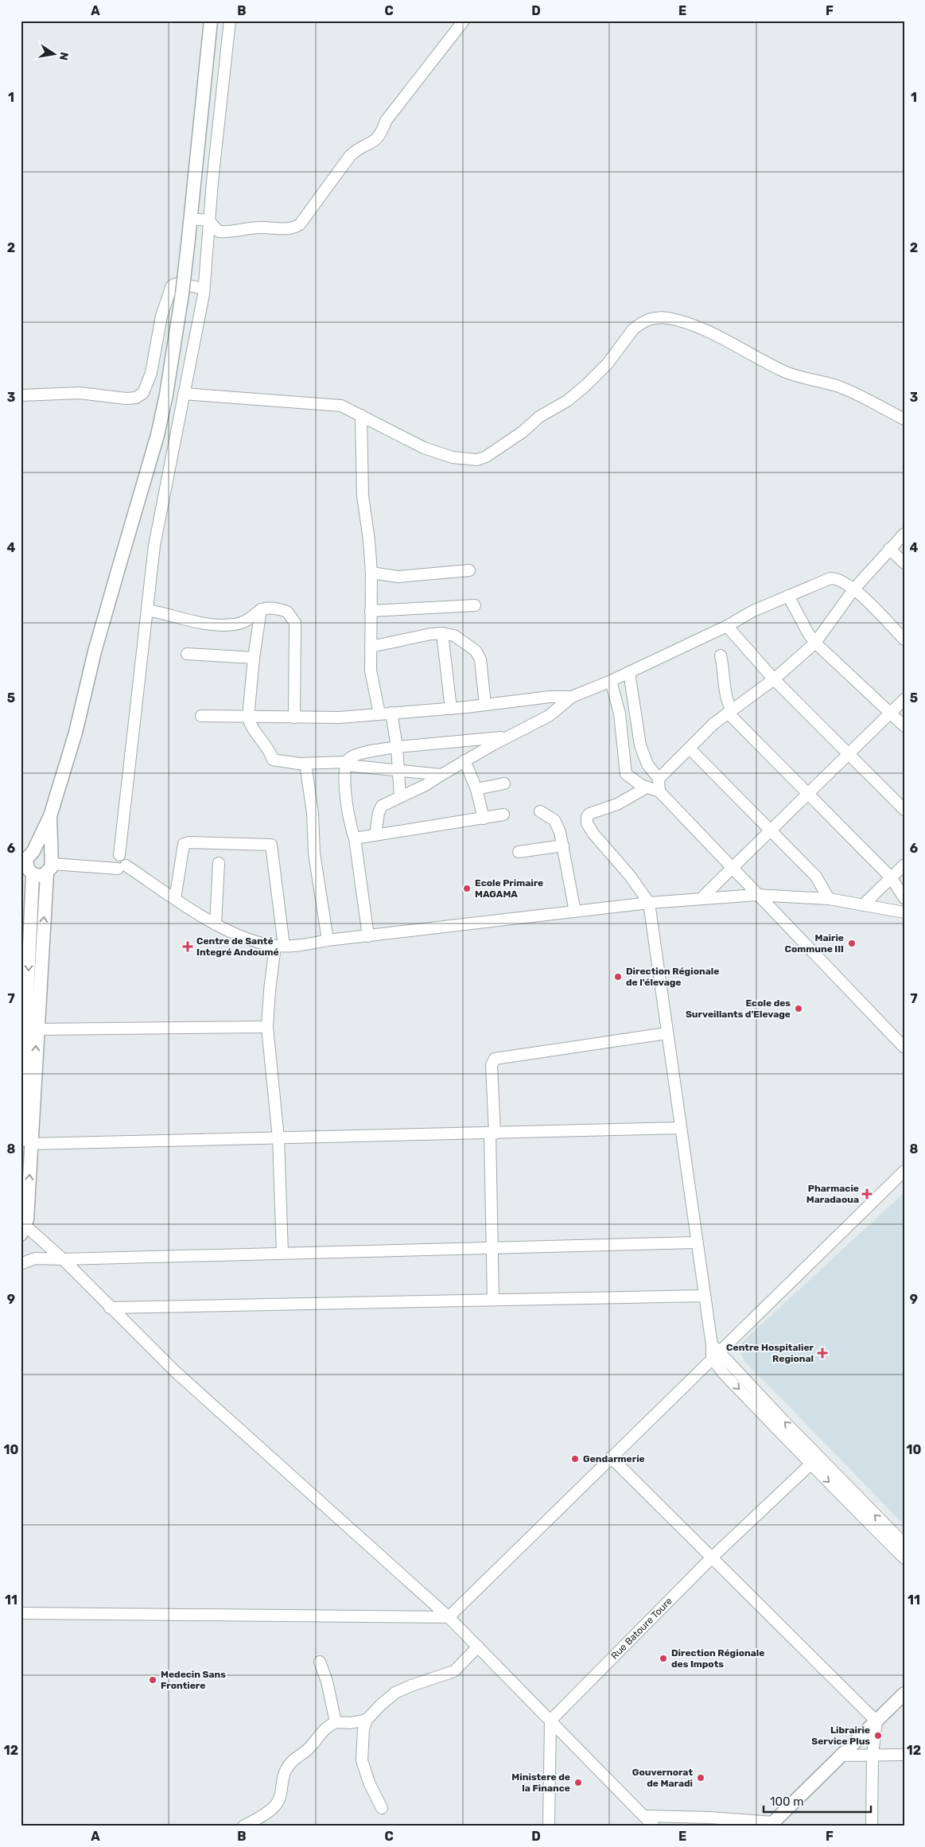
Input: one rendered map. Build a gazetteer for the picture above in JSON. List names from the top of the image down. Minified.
{"streets":{"street":["Rue Batoure Toure"]},"places":{"other":["Ecole Primaire MAGAMA","Mairie Commune III","Direction Régionale de l'élevage","Ecole des Surveillants d'Elevage","Gendarmerie","Direction Régionale des Impots","Medecin Sans Frontiere","Librairie Service Plus","Gouvernorat de Maradi","Ministere de la Finance"],"health":["Centre de Santé Integré Andoumé","Pharmacie Maradaoua","Centre Hospitalier Regional"]},"scale_bar":"100 m","north":"right","grid":{"columns":["A","B","C","D","E","F"],"rows":["1","2","3","4","5","6","7","8","9","10","11","12"]}}
